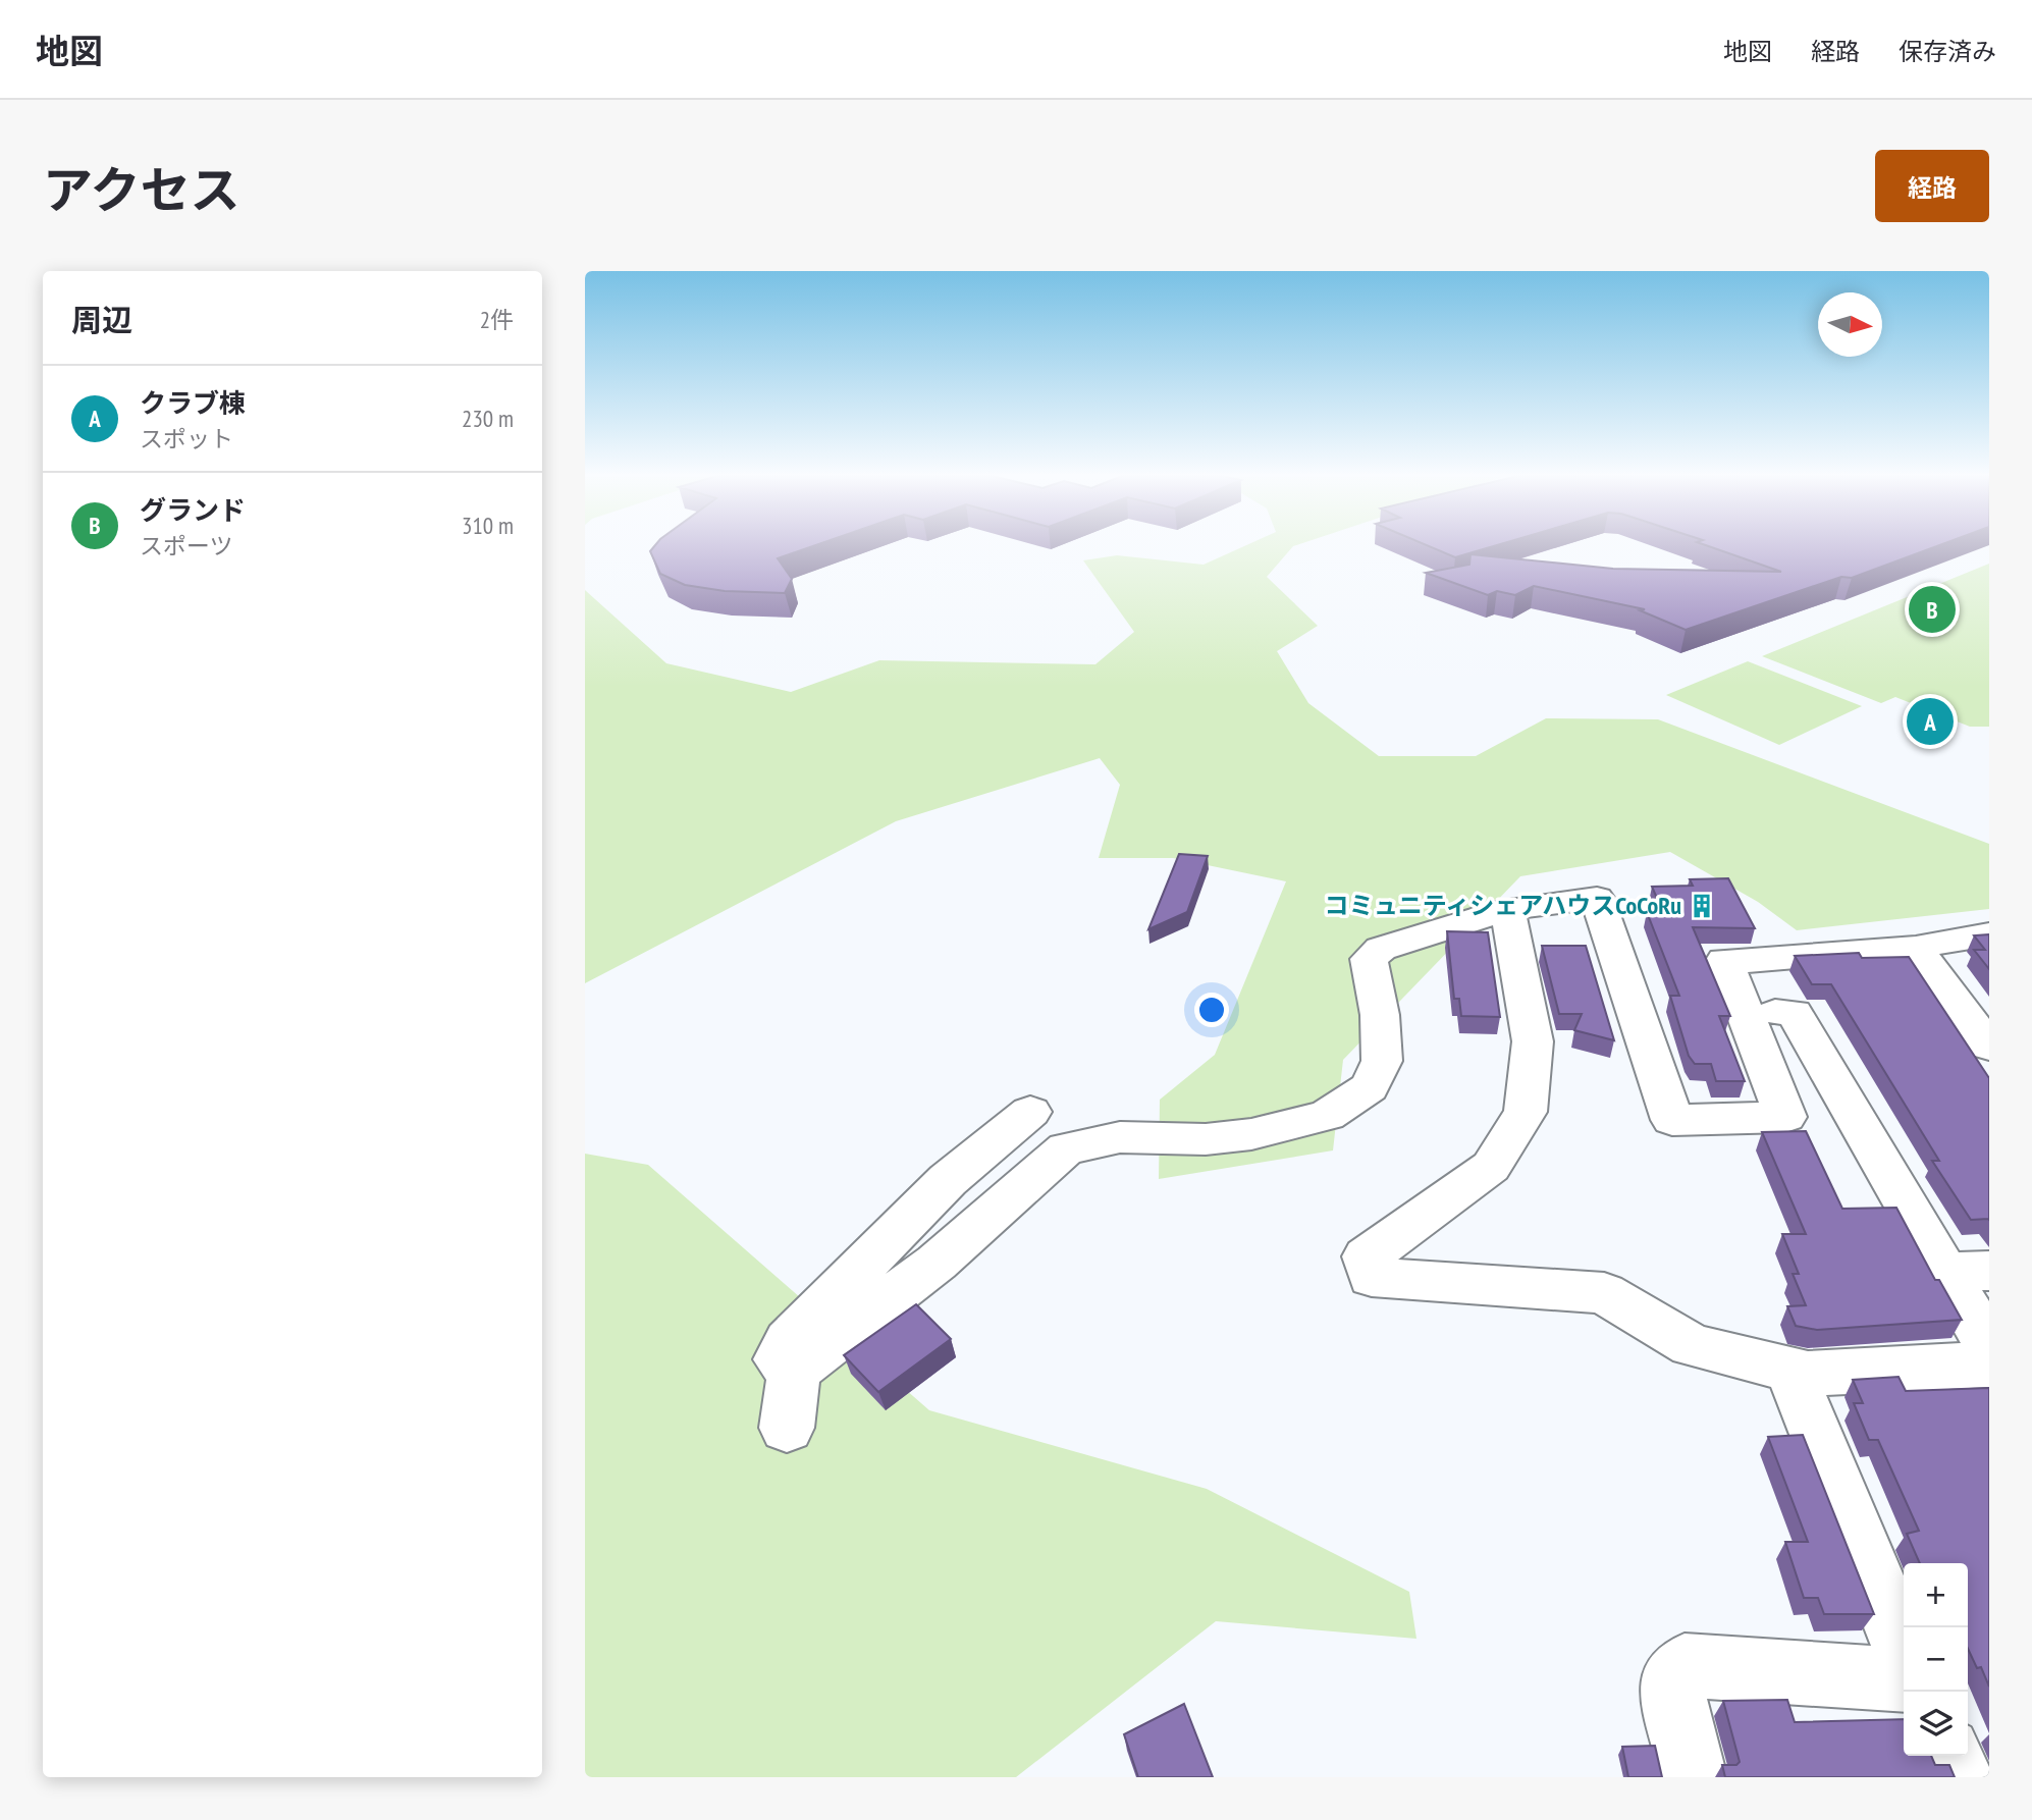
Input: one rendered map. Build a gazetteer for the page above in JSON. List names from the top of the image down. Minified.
{"places":{"building":["コミュニティシェアハウスCoCoRu"]},"north":"right","page":{"header":"地図","nav":["地図","経路","保存済み"],"title":"アクセス","buttons":"経路","heading":["周辺","2件"],"list":[{"mark":"A","name":"クラブ棟","note":"スポット","value":"230 m"},{"mark":"B","name":"グランド","note":"スポーツ","value":"310 m"}],"pins":["B","A"],"map_buttons":["+","−"]}}
